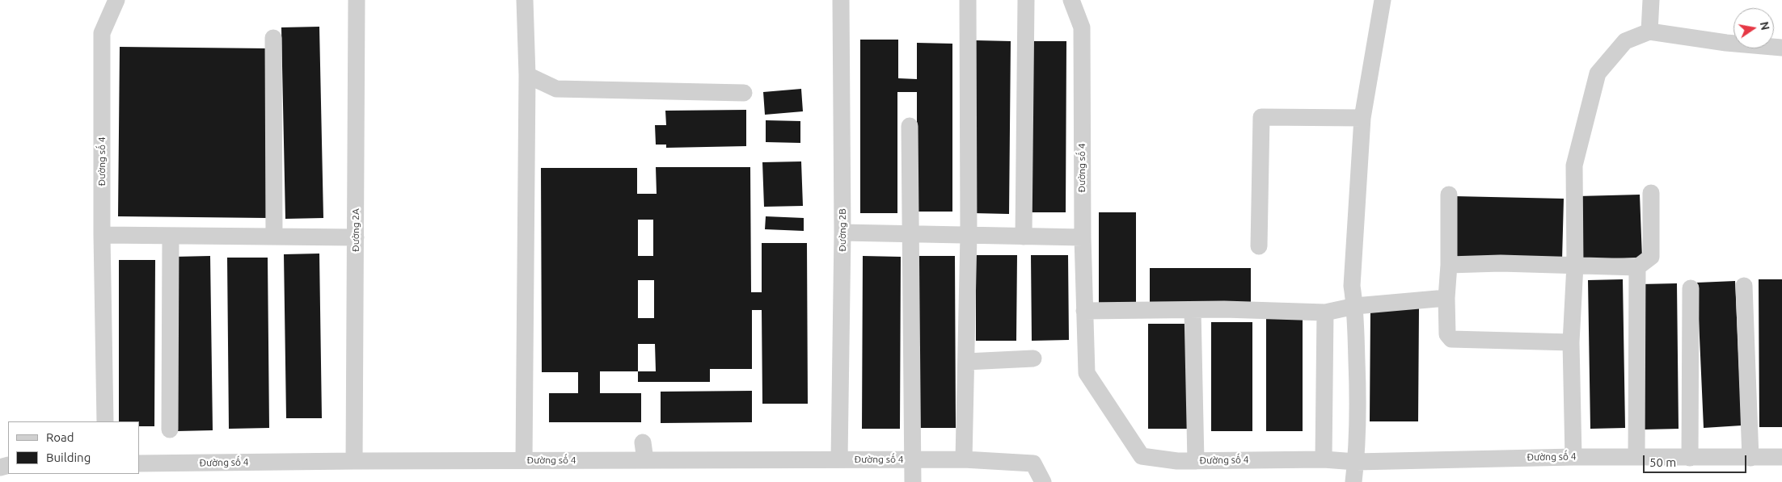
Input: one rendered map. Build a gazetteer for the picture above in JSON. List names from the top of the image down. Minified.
{"streets":{"street":["Đường số 4","Đường 2A","Đường 2B"]},"crossings":[["Đường số 4","Đường 2A"],["Đường số 4","Đường 2B"]],"legend":["Road","Building"],"scale_bar":"50 m","north":"right"}
